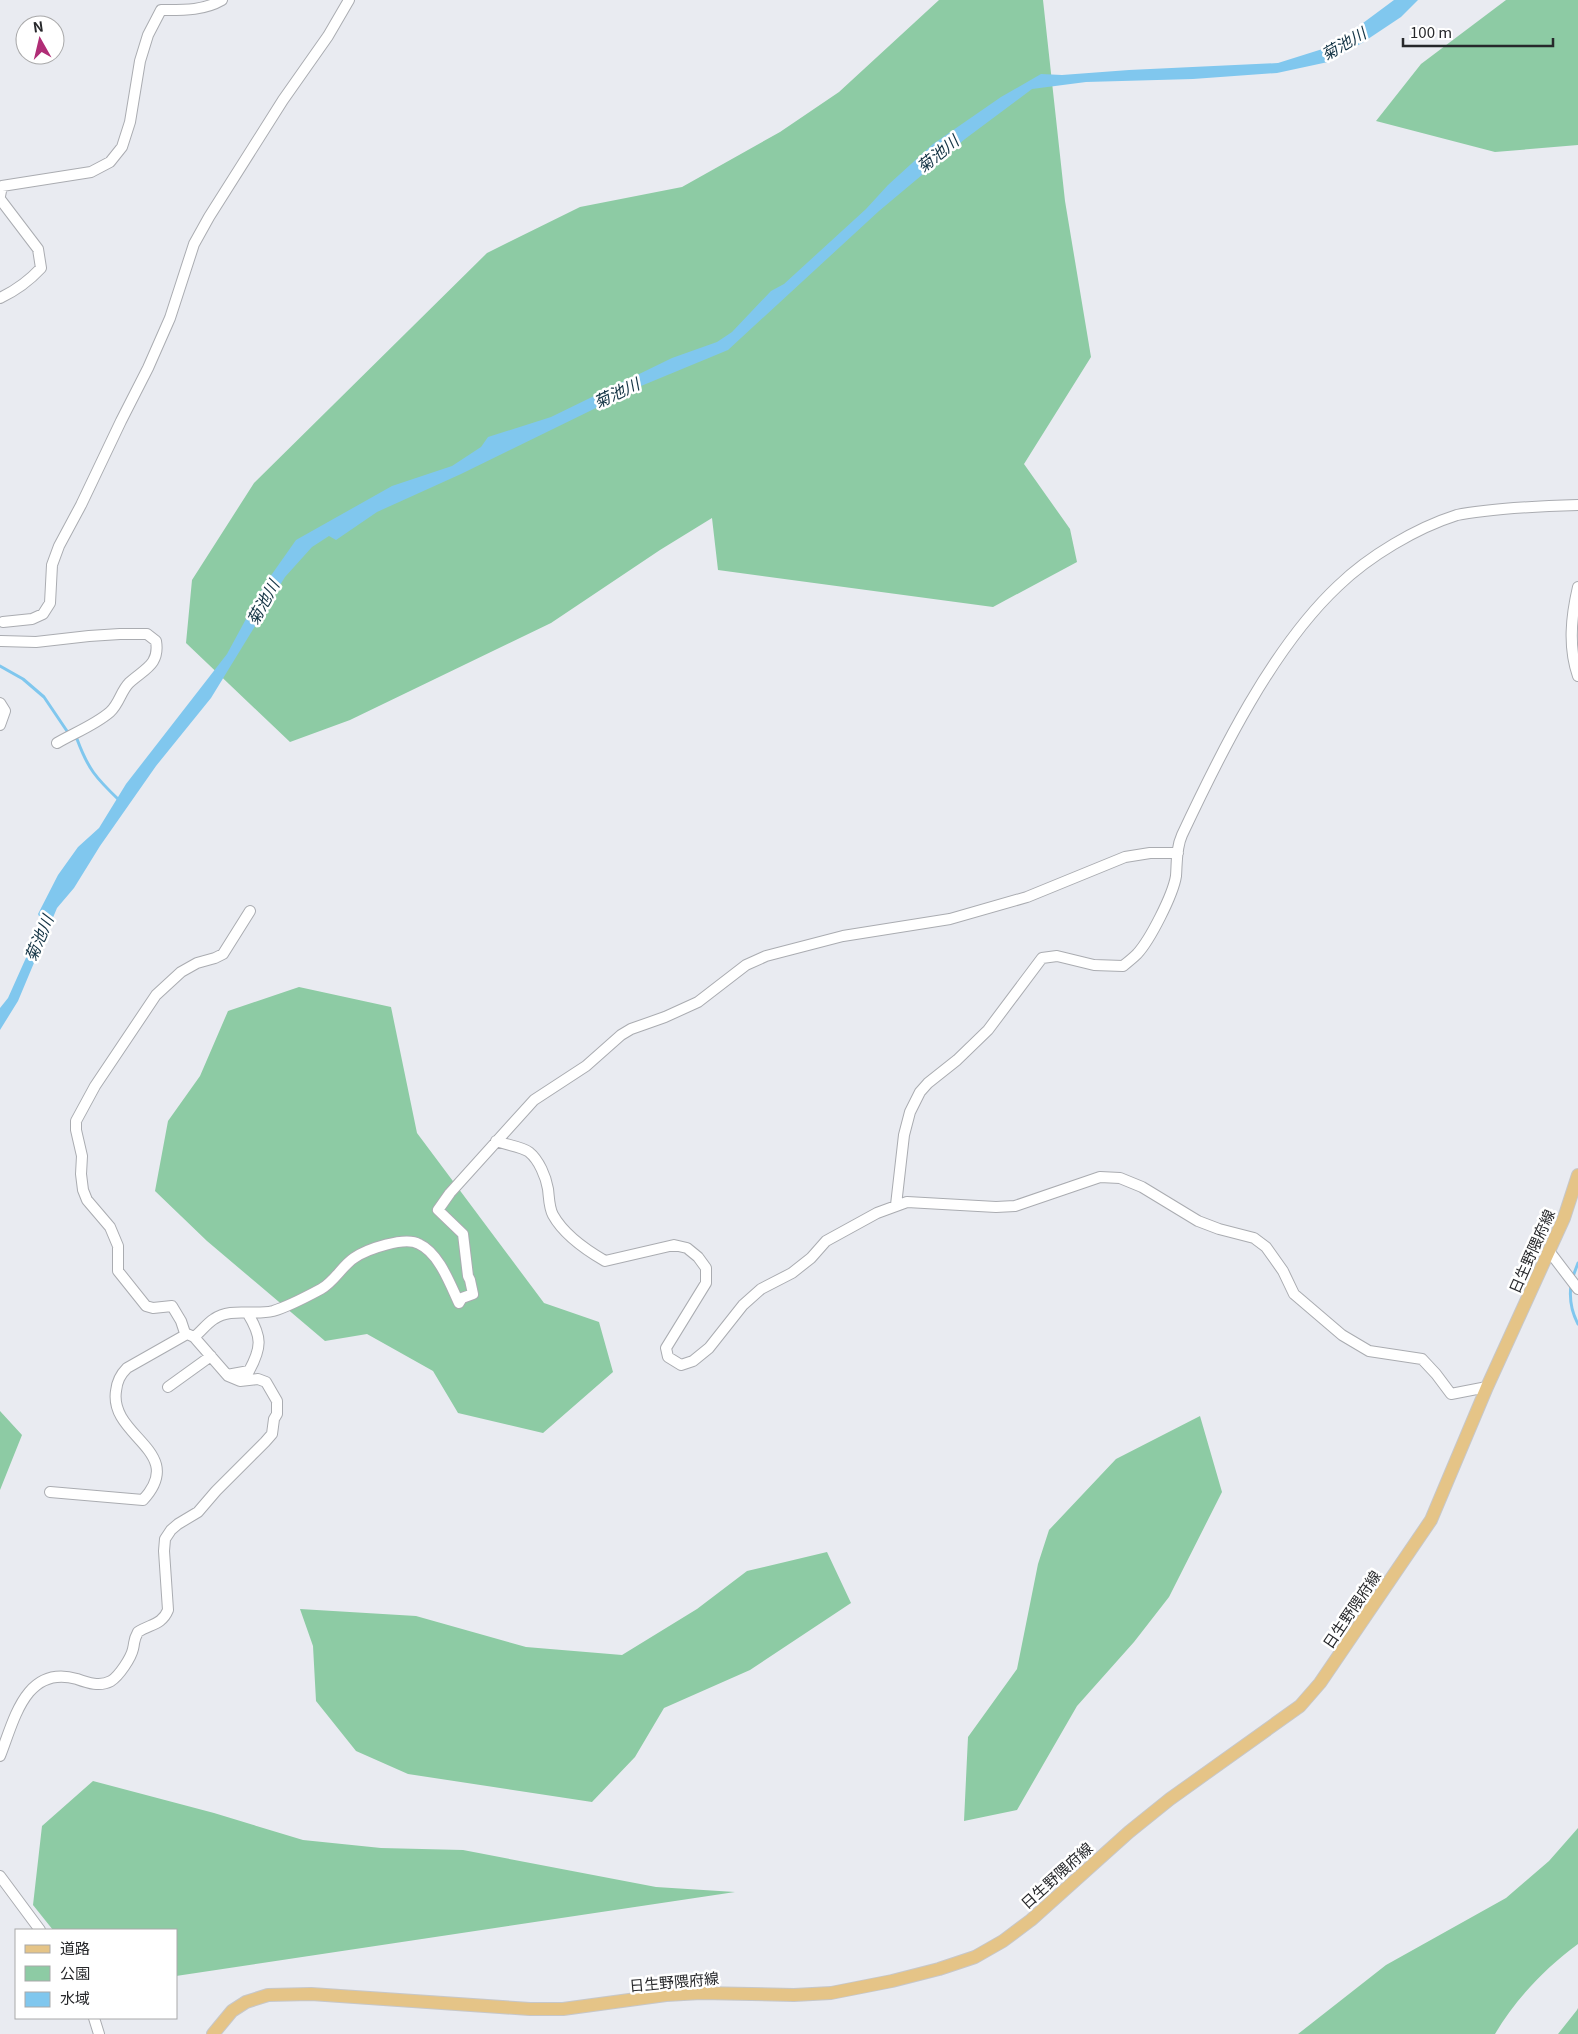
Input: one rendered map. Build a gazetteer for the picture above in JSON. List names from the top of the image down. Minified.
{"streets":{"main road":["日生野隈府線"]},"water":["菊池川"],"legend":["道路","公園","水域"],"scale_bar":"100 m","north":"top"}
